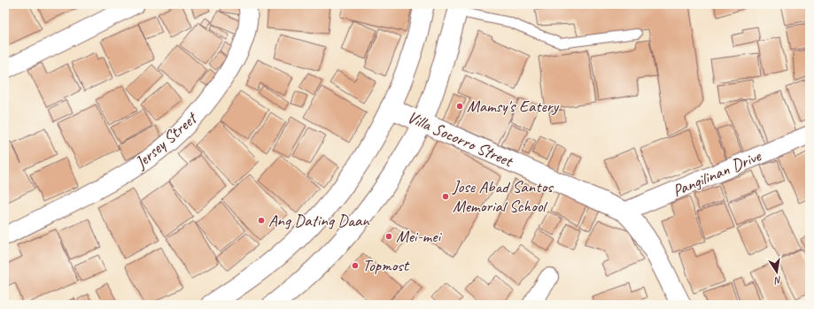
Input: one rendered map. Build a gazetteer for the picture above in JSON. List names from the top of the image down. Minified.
{"streets":{"main road":["Villa Socorro Street"],"street":["Jersey Street","Pangilinan Drive"]},"crossings":[["Villa Socorro Street","Pangilinan Drive"]],"places":["Mamsy's Eatery","Jose Abad Santos Memorial School","Ang Dating Daan","Mei-mei","Topmost"],"north":"bottom"}
